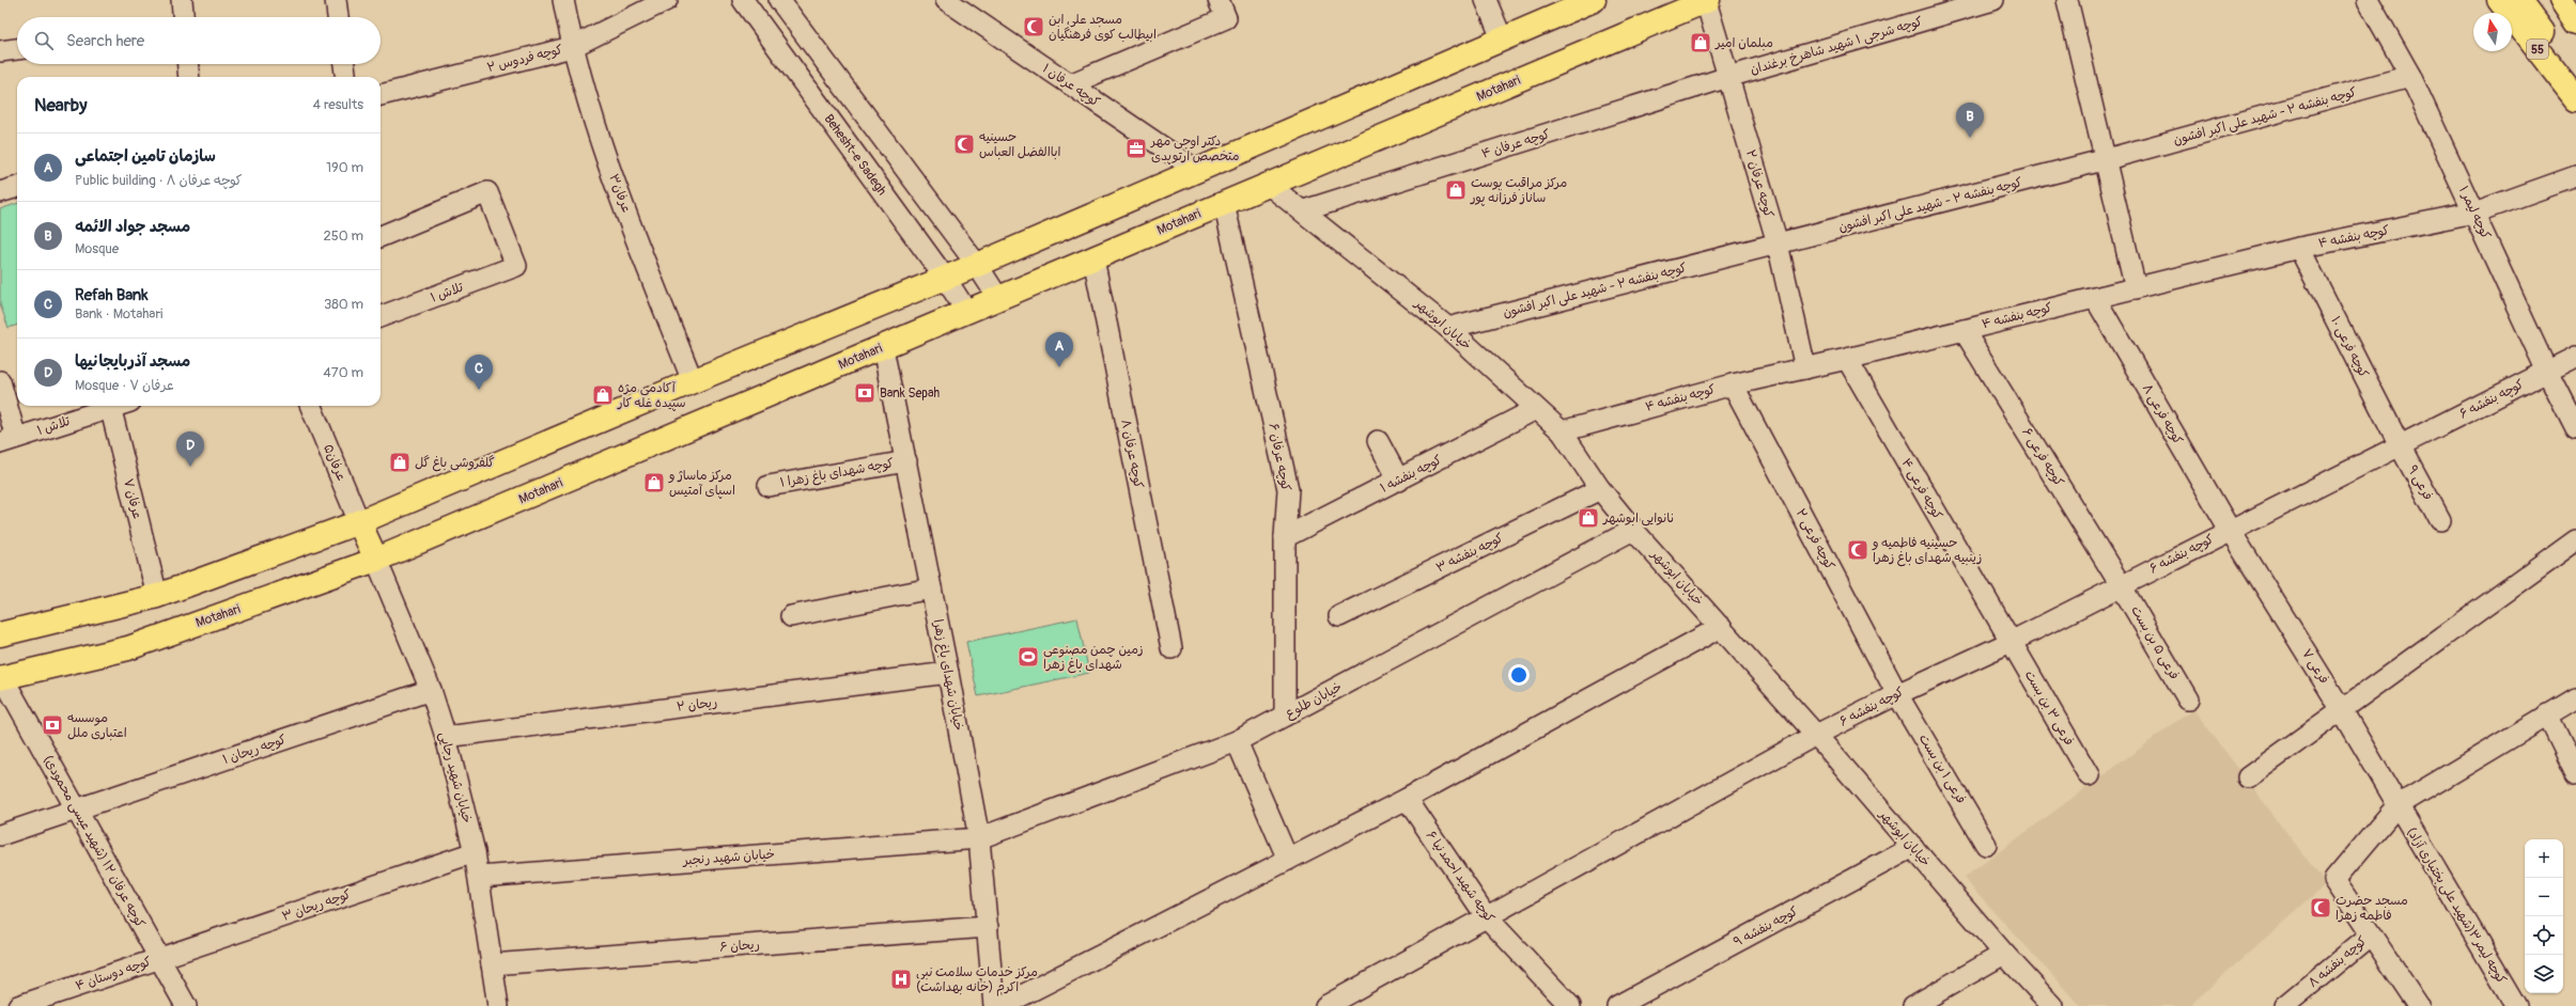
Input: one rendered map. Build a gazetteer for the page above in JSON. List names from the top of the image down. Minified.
{"streets":{"main road":["55","Motahari"],"street":["کوچه شرجی ۱ شهید شاهرخ برغندان","کوچه فردوس ۲","کوچه عرفان ۱","کوچه بنفشه ۲ - شهید علی اکبر افشون","کوچه عرفان ۴","Behesht-e Sadegh","کوچه عرفان ۲","عرفان۳","کوچه لیمر ۱","کوچه بنفشه ۴","تلاش ۱","خیابان ابوشهر","کوچه فرعی ۱۰","کوچه بنفشه ۶","کوچه فرعی ۸","کوچه عرفان ۸","کوچه عرفان ۶","کوچه فرعی ۶","عرفان۵","کوچه شهدای باغ زهرا ۱","کوچه بنفشه ۱","فرعی ۹","کوچه فرعی ۴","عرفان ۷","کوچه فرعی ۲","کوچه بنفشه ۳","فرعی ۵ بن بست","فرعی ۷","خیابان شهدای باغ‌ زهرا","خیابان طلوع","ریحان ۲","فرعی ۳ بن بست","کوچه ریحان ۱","فرعی ۱ بن بست","خیابان شهید رجایی","کوچه عرفان ۱۲ (شهید عیسی محمودی)","خیابان شهید رنجبر","کوچه شهید احمدنیا ۶","کوچه ریحان ۳","کوچه لیمر۳(شهید علی بختیاری آزاد)","کوچه بنفشه ۹","ریحان ۶","کوچه بنفشه ۸","کوچه دوستان ۴"]},"crossings":[["کوچه شرجی ۱ شهید شاهرخ برغندان","کوچه عرفان ۴"],["کوچه شرجی ۱ شهید شاهرخ برغندان","کوچه عرفان ۲"],["کوچه فردوس ۲","عرفان۳"],["Motahari","Behesht-e Sadegh"],["Motahari","کوچه عرفان ۲"],["Motahari","خیابان ابوشهر"],["Motahari","کوچه عرفان ۸"],["Motahari","کوچه عرفان ۶"],["Motahari","خیابان شهدای باغ‌ زهرا"],["Motahari","خیابان شهید رجایی"],["Motahari","کوچه عرفان ۱۲ (شهید عیسی محمودی)"],["کوچه بنفشه ۲ - شهید علی اکبر افشون","کوچه عرفان ۲"],["کوچه بنفشه ۲ - شهید علی اکبر افشون","کوچه لیمر ۱"],["کوچه بنفشه ۲ - شهید علی اکبر افشون","خیابان ابوشهر"],["کوچه عرفان ۴","کوچه عرفان ۲"],["کوچه عرفان ۴","خیابان ابوشهر"],["کوچه عرفان ۲","کوچه بنفشه ۴"],["کوچه لیمر ۱","کوچه بنفشه ۴"],["کوچه لیمر ۱","کوچه بنفشه ۶"],["کوچه بنفشه ۴","خیابان ابوشهر"],["کوچه بنفشه ۴","کوچه فرعی ۱۰"],["کوچه بنفشه ۴","کوچه فرعی ۸"],["کوچه بنفشه ۴","کوچه فرعی ۶"],["کوچه بنفشه ۴","کوچه فرعی ۴"],["کوچه بنفشه ۴","کوچه فرعی ۲"],["خیابان ابوشهر","کوچه بنفشه ۶"],["خیابان ابوشهر","کوچه بنفشه ۱"],["خیابان ابوشهر","کوچه بنفشه ۳"],["خیابان ابوشهر","خیابان طلوع"],["خیابان ابوشهر","کوچه بنفشه ۹"],["کوچه فرعی ۱۰","کوچه بنفشه ۶"],["کوچه فرعی ۱۰","فرعی ۹"],["کوچه بنفشه ۶","کوچه فرعی ۸"],["کوچه بنفشه ۶","کوچه فرعی ۶"],["کوچه بنفشه ۶","فرعی ۹"],["کوچه بنفشه ۶","کوچه فرعی ۴"],["کوچه بنفشه ۶","کوچه فرعی ۲"],["کوچه بنفشه ۶","فرعی ۵ بن بست"],["کوچه بنفشه ۶","فرعی ۷"],["کوچه بنفشه ۶","فرعی ۳ بن بست"],["کوچه بنفشه ۶","فرعی ۱ بن بست"],["کوچه بنفشه ۶","کوچه شهید احمدنیا ۶"],["کوچه فرعی ۸","فرعی ۷"],["کوچه عرفان ۶","کوچه بنفشه ۱"],["کوچه عرفان ۶","خیابان طلوع"],["کوچه فرعی ۶","فرعی ۵ بن بست"],["کوچه شهدای باغ زهرا ۱","خیابان شهدای باغ‌ زهرا"],["کوچه فرعی ۴","فرعی ۳ بن بست"],["کوچه فرعی ۲","فرعی ۱ بن بست"],["فرعی ۷","کوچه لیمر۳(شهید علی بختیاری آزاد)"],["خیابان شهدای باغ‌ زهرا","خیابان طلوع"],["خیابان شهدای باغ‌ زهرا","ریحان ۲"],["خیابان شهدای باغ‌ زهرا","خیابان شهید رنجبر"],["خیابان شهدای باغ‌ زهرا","ریحان ۶"],["خیابان طلوع","خیابان شهید رنجبر"],["ریحان ۲","خیابان شهید رجایی"],["کوچه ریحان ۱","خیابان شهید رجایی"],["کوچه ریحان ۱","کوچه عرفان ۱۲ (شهید عیسی محمودی)"],["خیابان شهید رجایی","خیابان شهید رنجبر"],["خیابان شهید رجایی","کوچه ریحان ۳"],["خیابان شهید رجایی","ریحان ۶"],["کوچه عرفان ۱۲ (شهید عیسی محمودی)","کوچه ریحان ۳"],["کوچه عرفان ۱۲ (شهید عیسی محمودی)","کوچه دوستان ۴"],["کوچه ریحان ۳","کوچه دوستان ۴"]],"places":{"mosque":["مسجد علی ابن ابیطالب کوی فرهنگیان","حسینیه اباالفضل العباس","حسینیه فاطمیه و زینبیه شهدای باغ زهرا","مسجد حضرت فاطمه زهرا"],"shop":["مبلمان امیر","مرکز مراقبت پوست ساناز فرزانه پور","آکادمی مژه سپیده غله کار","گلفروشی باغ گل","مرکز ماساژ و اسپای آمتیس","نانوایی ابوشهر"],"office":["دکتر اوجی مهر متخصص ارتوپدی"],"bank":["Bank Sepah","موسسه اعتباری ملل"],"sports":["زمین چمن مصنوعی شهدای باغ زهرا"],"hospital":["مرکز خدمات سلامت نبی اکرم (خانه بهداشت)"]},"north":"top","page":{"search":"Search here","heading":["Nearby","4 results"],"pins":["B","A","C","D"],"list":[{"mark":"A","name":"سازمان تامین اجتماعی","note":"Public building · کوچه عرفان ۸","value":"190 m"},{"mark":"B","name":"مسجد جواد الائمه","note":"Mosque","value":"250 m"},{"mark":"C","name":"Refah Bank","note":"Bank · Motahari","value":"380 m"},{"mark":"D","name":"مسجد آذربایجانیها","note":"Mosque · عرفان ۷","value":"470 m"}],"map_buttons":["+","−"]}}
